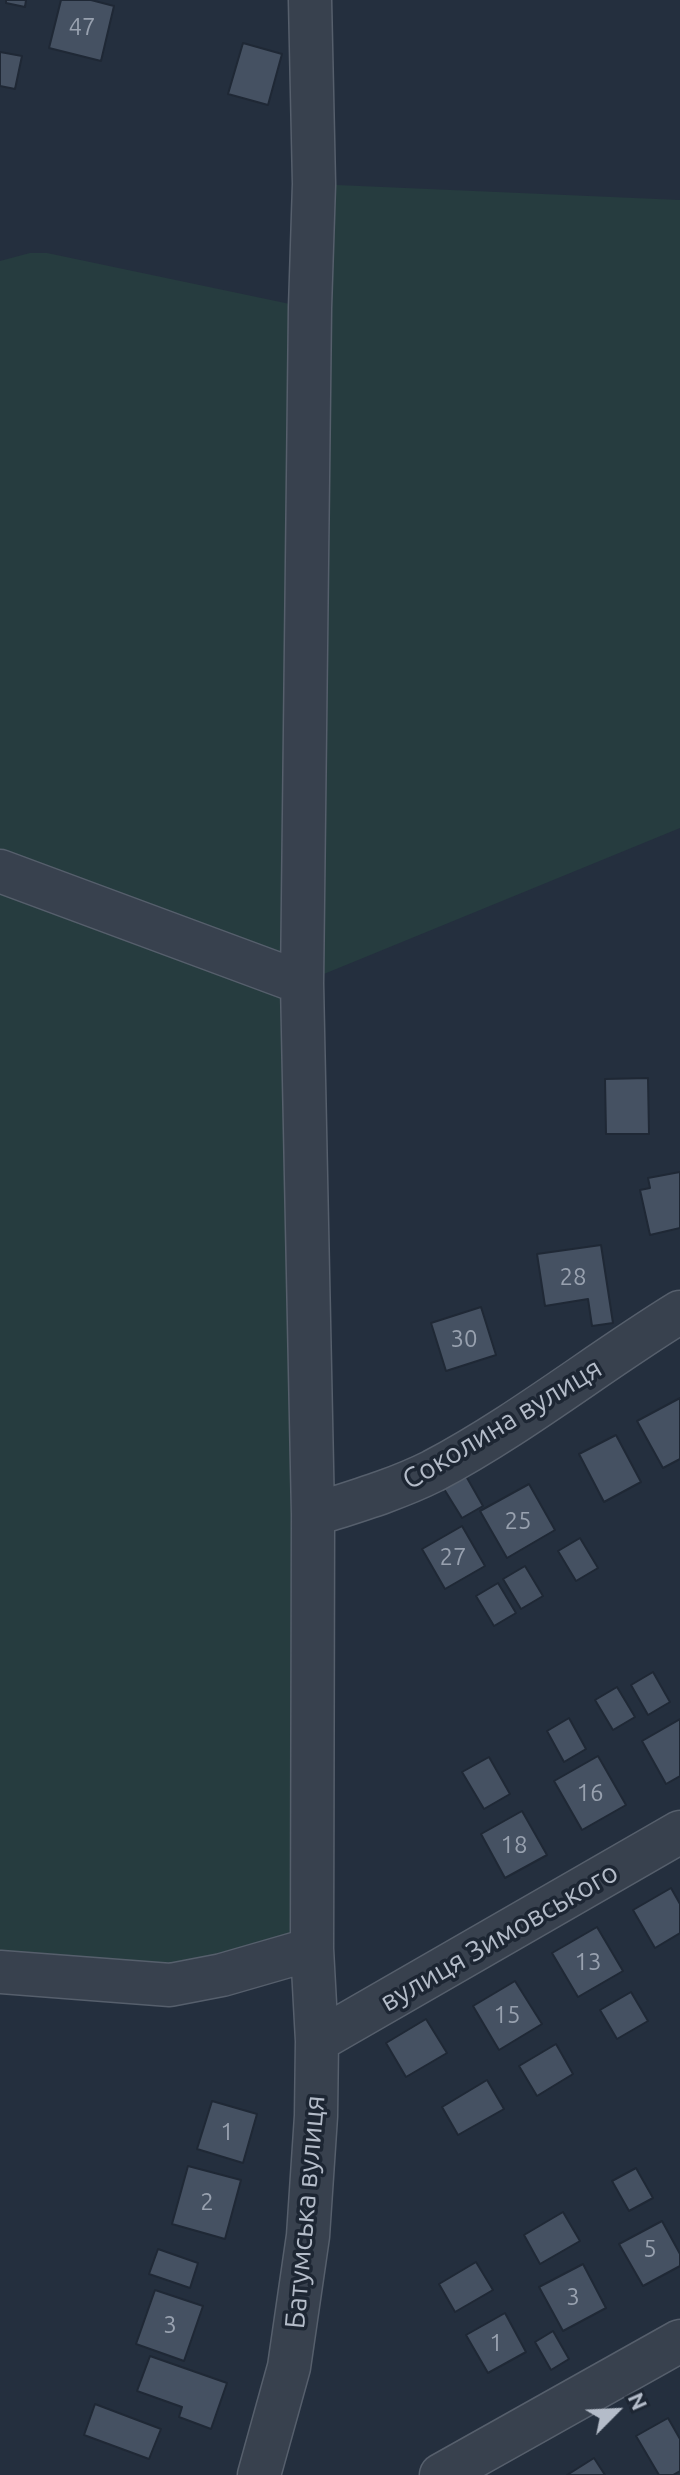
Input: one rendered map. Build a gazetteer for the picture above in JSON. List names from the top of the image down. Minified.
{"streets":{"street":["Соколина вулиця","вулиця Зимовського","Батумська вулиця"]},"crossings":[["Соколина вулиця","Батумська вулиця"],["вулиця Зимовського","Батумська вулиця"]],"house_numbers":["47","28","30","25","27","16","18","13","15","1","2","5","3","3","1"],"north":"top right"}
